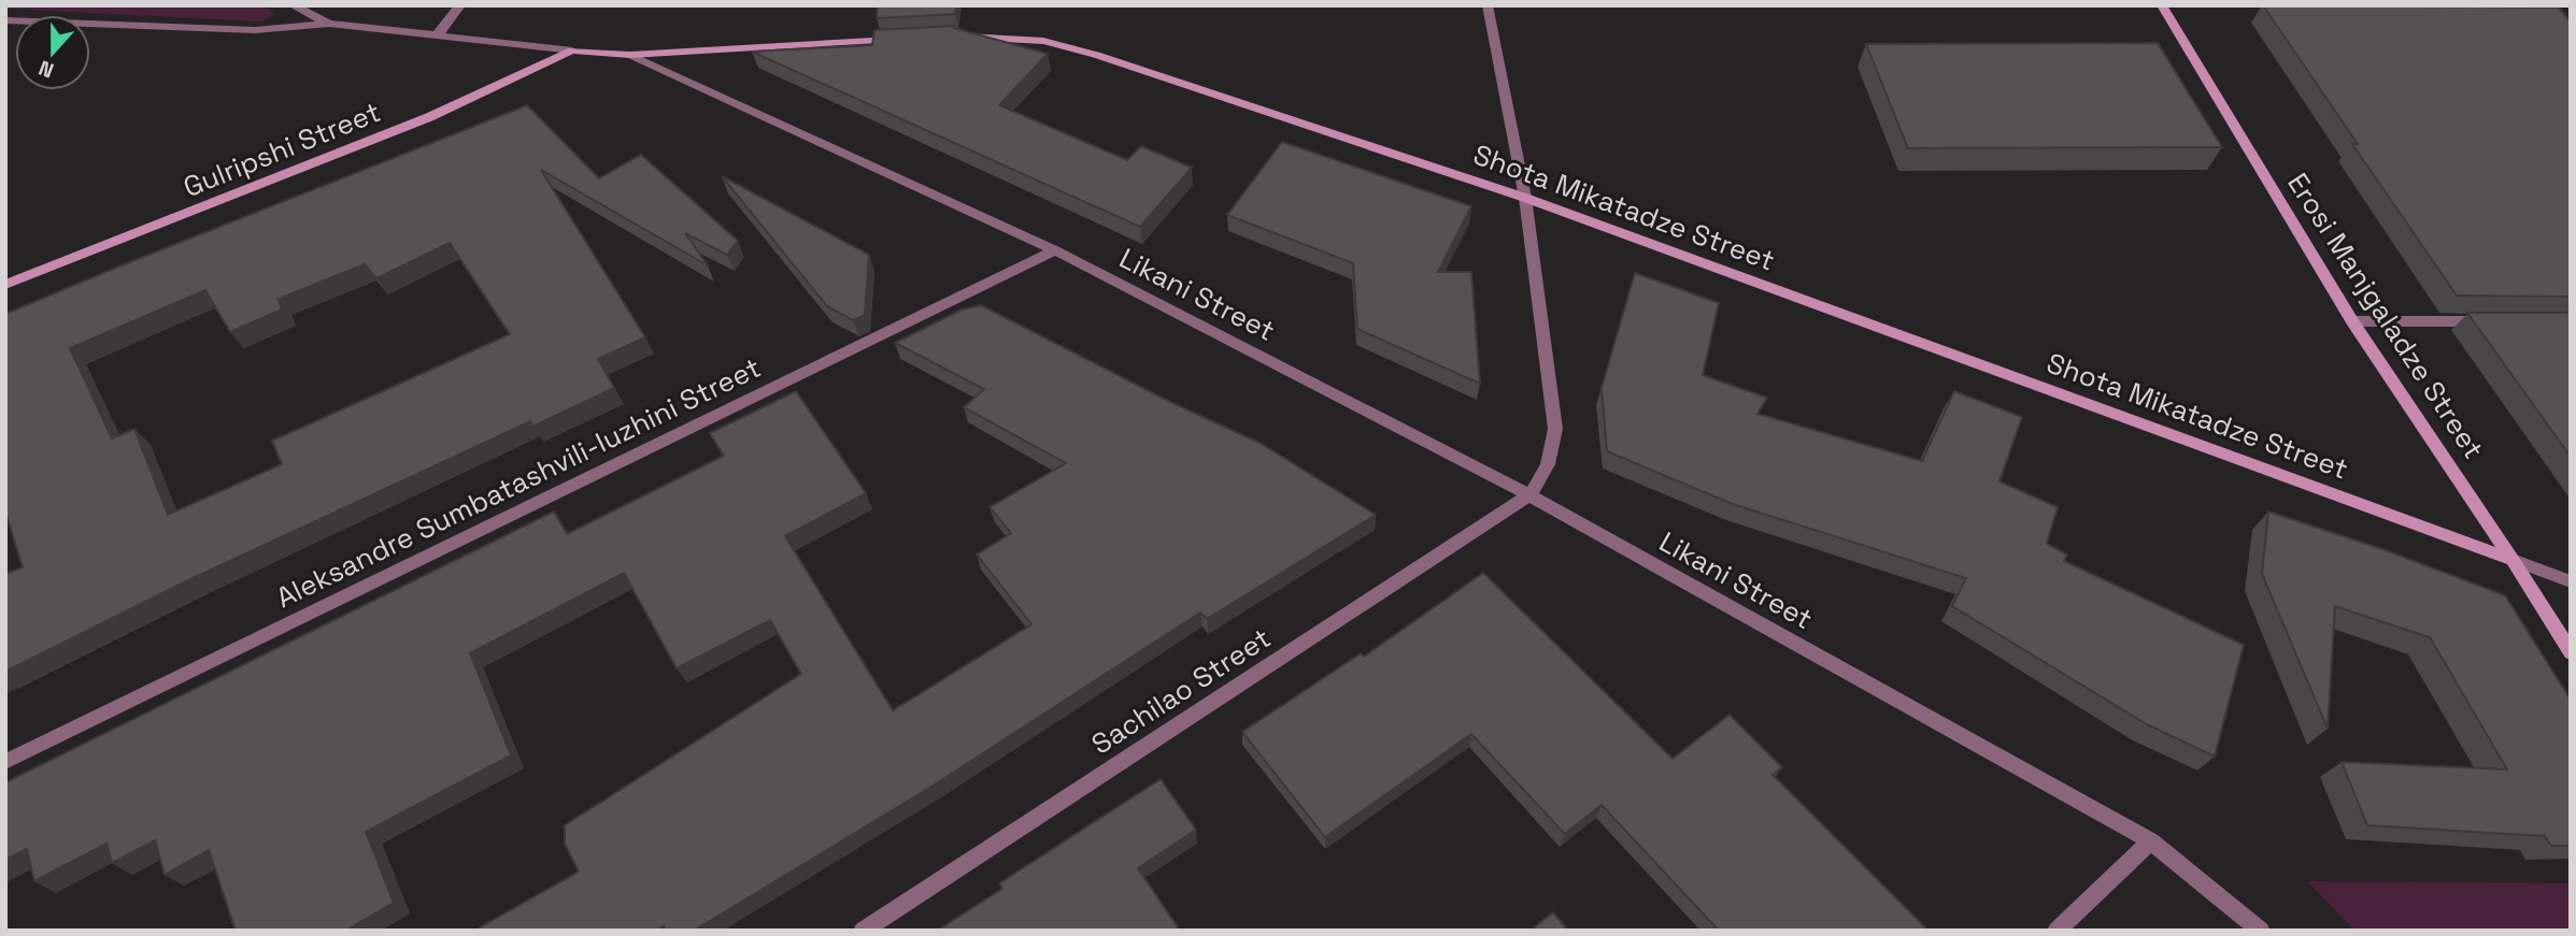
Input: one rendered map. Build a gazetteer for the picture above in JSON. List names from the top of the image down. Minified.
{"streets":{"street":["Gulripshi Street","Shota Mikatadze Street","Likani Street","Erosi Manjgaladze Street","Aleksandre Sumbatashvili-Iuzhini Street","Sachilao Street"]},"crossings":[["Gulripshi Street","Likani Street"],["Shota Mikatadze Street","Erosi Manjgaladze Street"],["Likani Street","Aleksandre Sumbatashvili-Iuzhini Street"],["Likani Street","Sachilao Street"]],"north":"bottom"}
